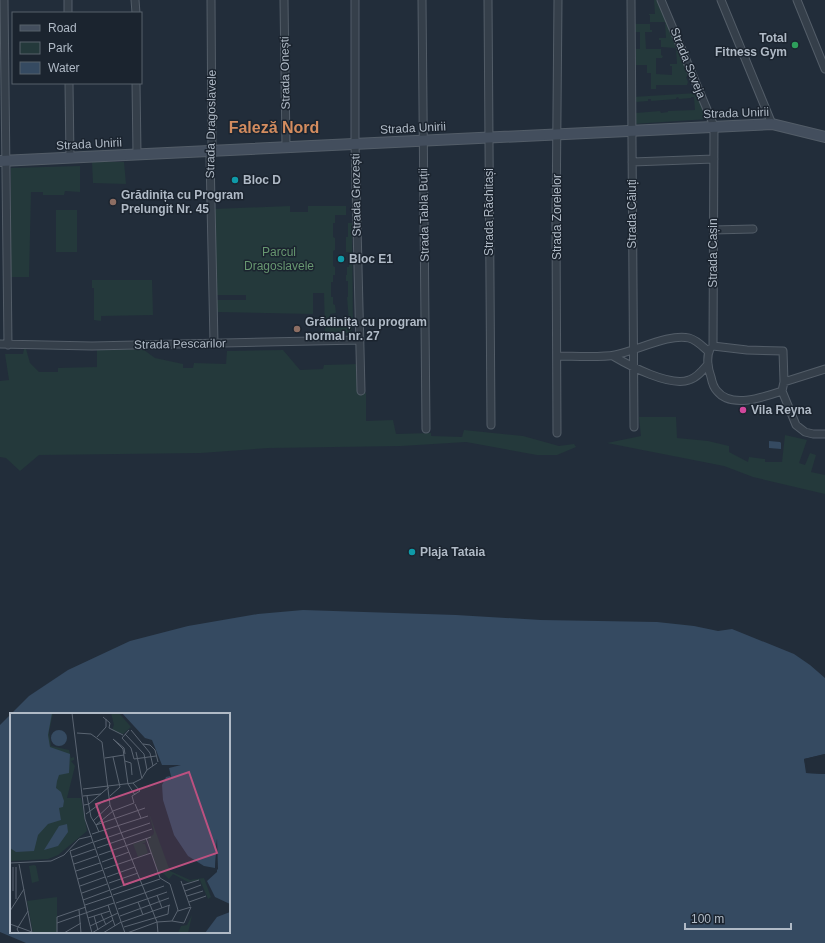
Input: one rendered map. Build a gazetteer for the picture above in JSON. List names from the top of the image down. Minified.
{"streets":{"street":["Strada Soveja","Strada Onești","Strada Unirii","Strada Dragoslavele","Strada Grozești","Strada Răchitași","Strada Căiuți","Strada Tabla Buții","Strada Zorelelor","Strada Cașin","Strada Pescarilor"]},"crossings":[["Strada Soveja","Strada Unirii"],["Strada Soveja","Strada Cașin"],["Strada Onești","Strada Unirii"],["Strada Unirii","Strada Dragoslavele"],["Strada Unirii","Strada Grozești"],["Strada Unirii","Strada Răchitași"],["Strada Unirii","Strada Căiuți"],["Strada Unirii","Strada Tabla Buții"],["Strada Unirii","Strada Zorelelor"],["Strada Unirii","Strada Cașin"],["Strada Dragoslavele","Strada Pescarilor"],["Strada Grozești","Strada Pescarilor"]],"districts":["Faleză Nord"],"parks":["Parcul Dragoslavele"],"places":["Total Fitness Gym","Bloc D","Grădinița cu Program Prelungit Nr. 45","Bloc E1","Grădinița cu program normal nr. 27","Vila Reyna","Plaja Tataia"],"legend":["Road","Park","Water"],"scale_bar":"100 m"}
